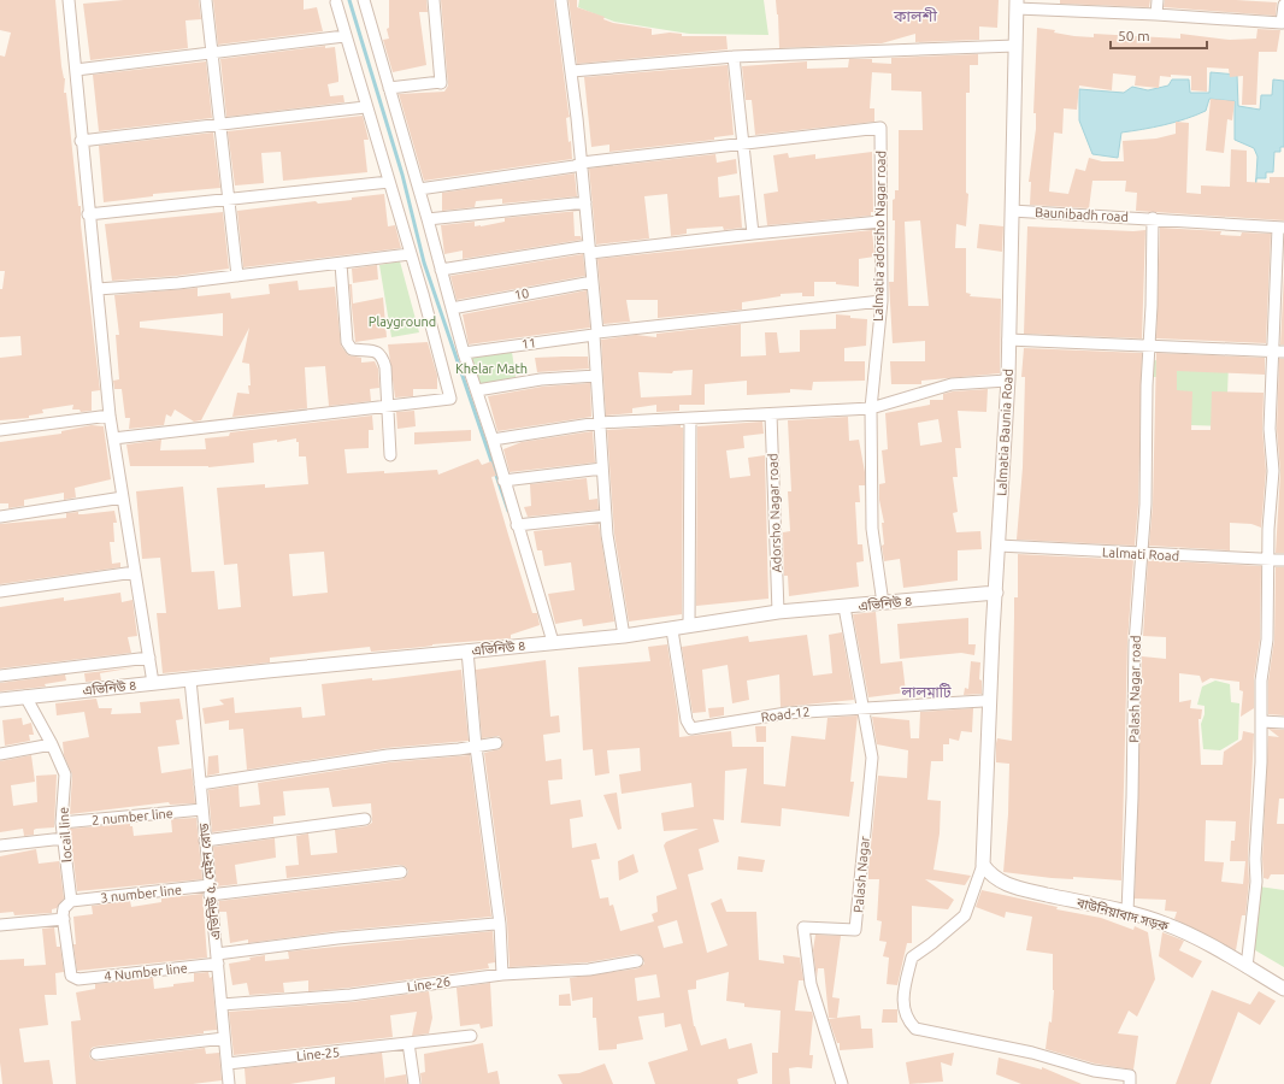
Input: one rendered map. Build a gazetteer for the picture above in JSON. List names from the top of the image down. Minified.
{"streets":{"street":["Baunibadh road","Lalmatia adorsho Nagar road","10","11","Lalmatia Baunia Road","Adorsho Nagar road","Lalmati Road","এভিনিউ ৪","Palash Nagar road","Road-12","2 number line","locail line","Palash Nagar","এভিনিউ ৫, মেইন রোড","3 number line","বাউনিয়াবাদ সড়ক","4 Number line","Line-26","Line-25"]},"crossings":[["Baunibadh road","Lalmatia Baunia Road"],["Baunibadh road","Palash Nagar road"],["Lalmatia adorsho Nagar road","11"],["Lalmatia adorsho Nagar road","এভিনিউ ৪"],["Lalmatia Baunia Road","Lalmati Road"],["Lalmatia Baunia Road","এভিনিউ ৪"],["Lalmatia Baunia Road","বাউনিয়াবাদ সড়ক"],["Adorsho Nagar road","এভিনিউ ৪"],["Lalmati Road","Palash Nagar road"],["এভিনিউ ৪","Road-12"],["এভিনিউ ৪","locail line"],["এভিনিউ ৪","Palash Nagar"],["এভিনিউ ৪","এভিনিউ ৫, মেইন রোড"],["Palash Nagar road","বাউনিয়াবাদ সড়ক"],["Road-12","Palash Nagar"],["2 number line","locail line"],["2 number line","এভিনিউ ৫, মেইন রোড"],["locail line","3 number line"],["locail line","4 Number line"],["এভিনিউ ৫, মেইন রোড","3 number line"],["এভিনিউ ৫, মেইন রোড","4 Number line"],["এভিনিউ ৫, মেইন রোড","Line-26"],["এভিনিউ ৫, মেইন রোড","Line-25"]],"districts":["কালশী","লালমাটি"],"parks":["Playground","Khelar Math"],"scale_bar":"50 m"}
